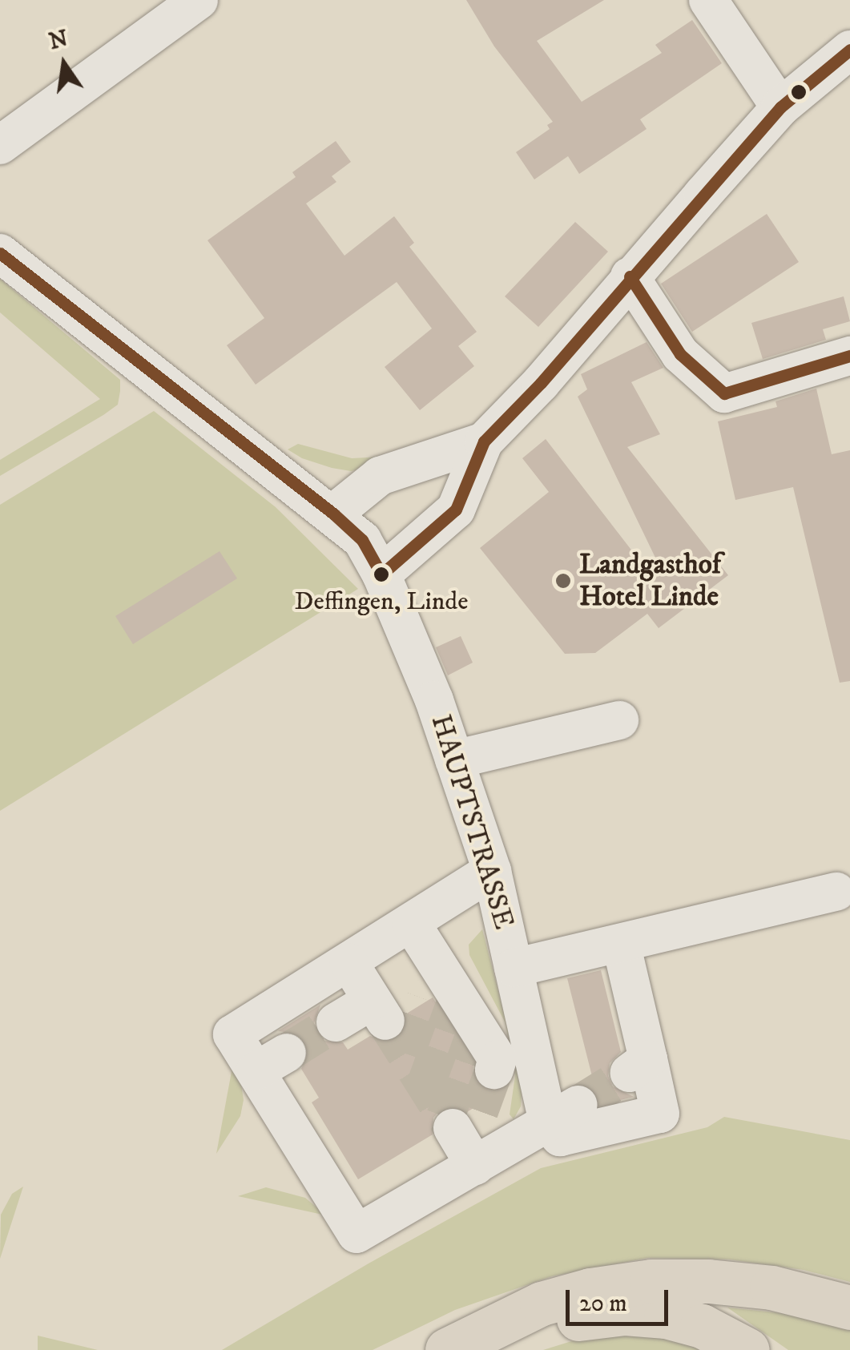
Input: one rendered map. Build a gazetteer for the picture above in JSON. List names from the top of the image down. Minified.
{"streets":{"street":["HAUPTSTRASSE"]},"places":["Deffingen, Linde","Landgasthof Hotel Linde"],"scale_bar":"20 m","north":"top"}
